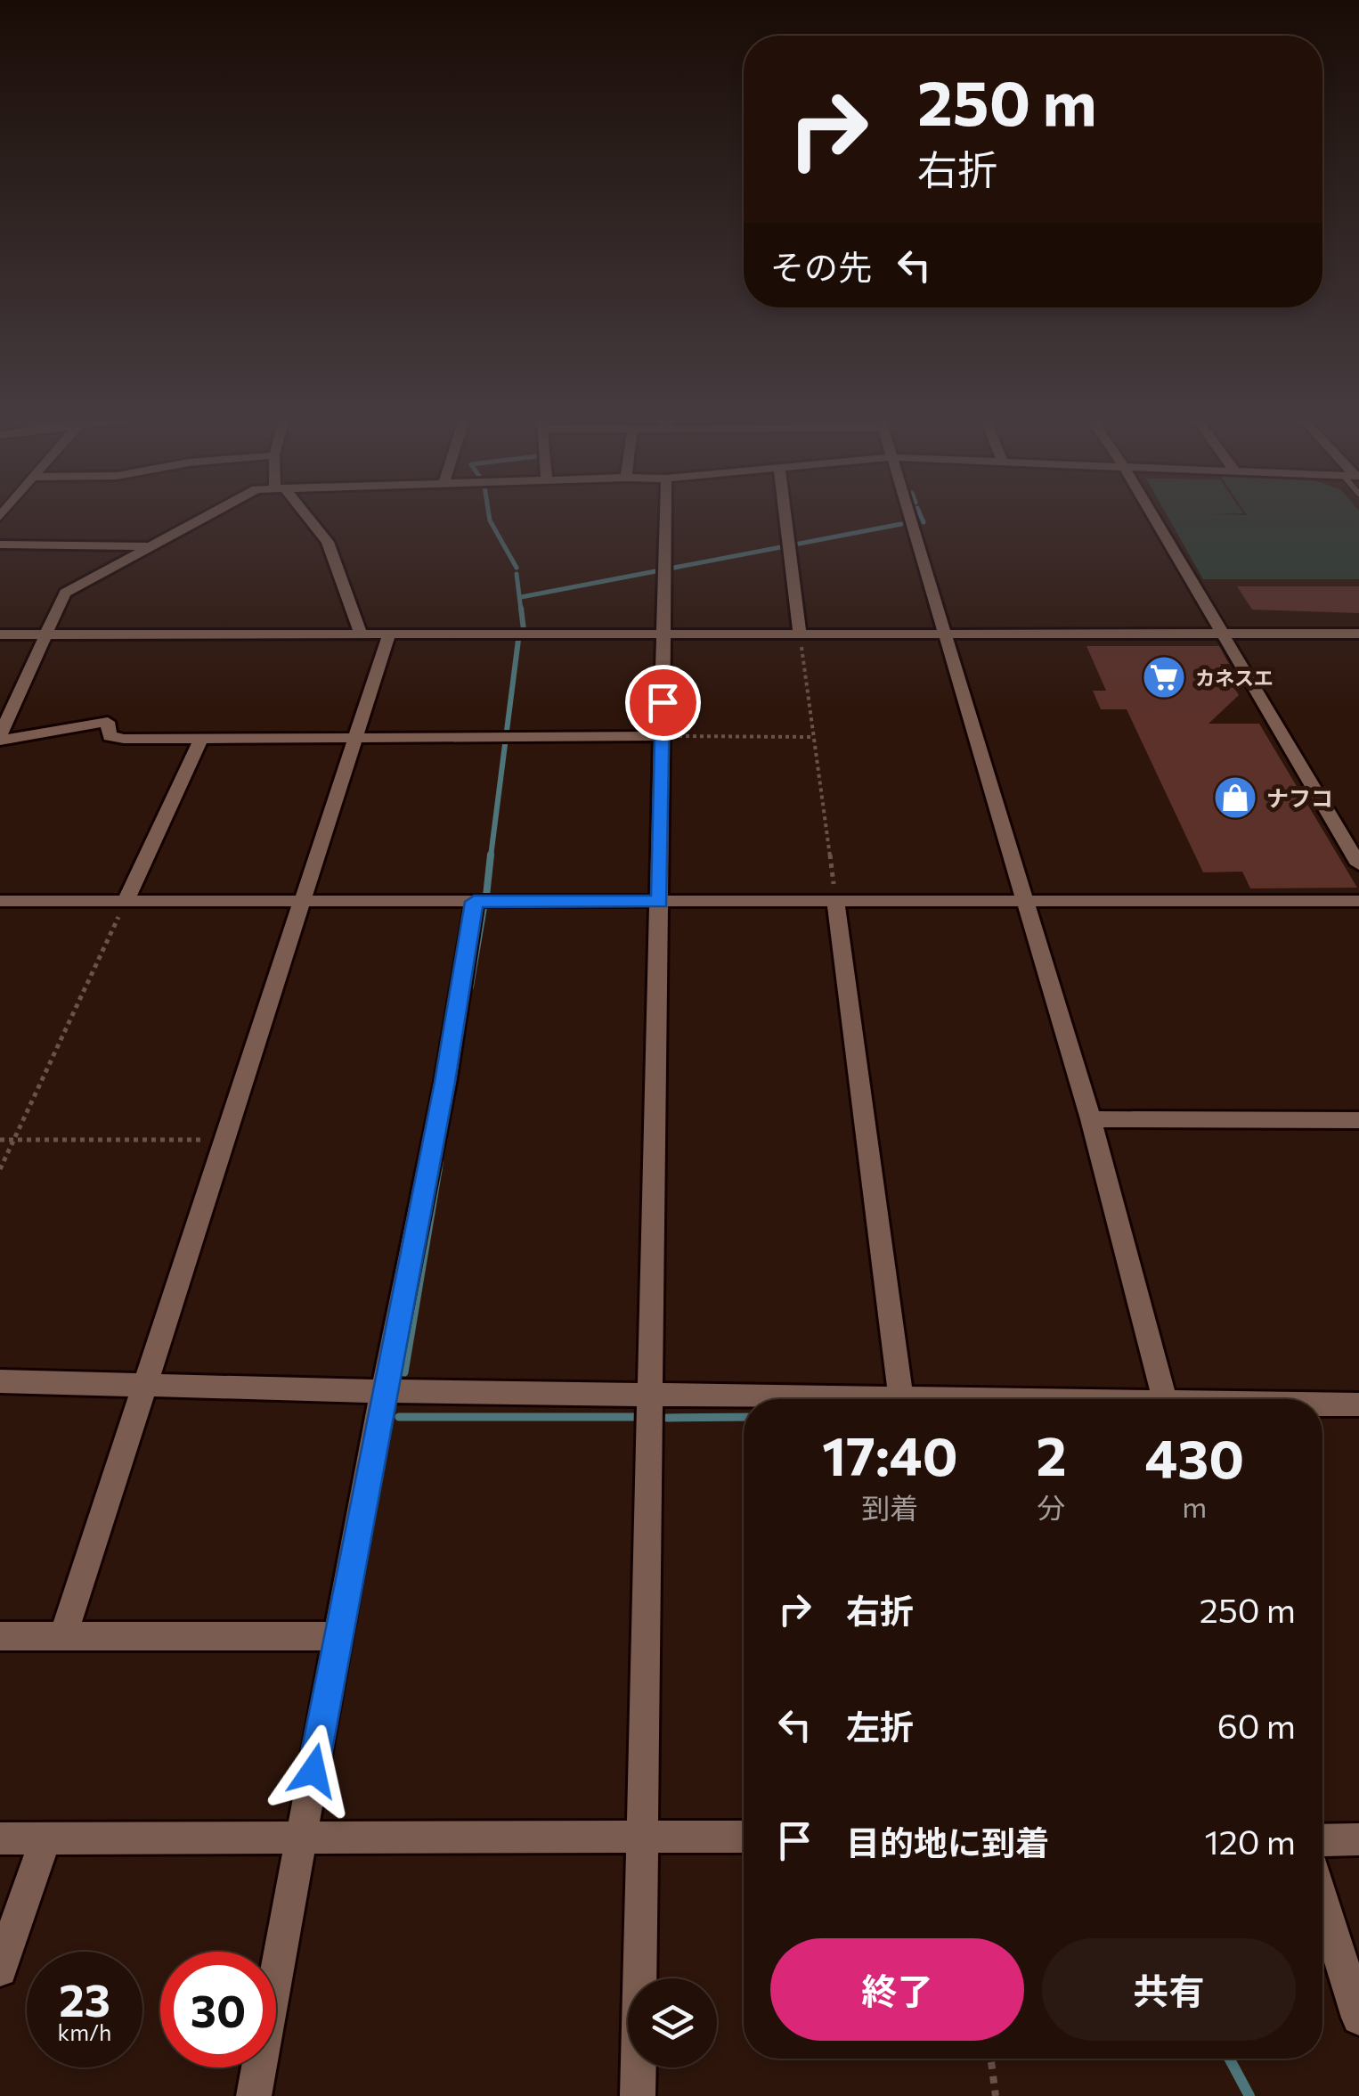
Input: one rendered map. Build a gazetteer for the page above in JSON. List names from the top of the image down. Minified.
{"places":{"supermarket":["カネスエ"],"shop":["ナフコ"]},"page":{"turn":["250 m","右折"],"then":"その先","eta":["17:40","到着","2","分","430","m"],"list":[{"name":"右折","value":"250 m"},{"name":"左折","value":"60 m"},{"name":"目的地に到着","value":"120 m"}],"buttons":["終了","共有"],"speed":"23 km/h","limit":"30"}}
